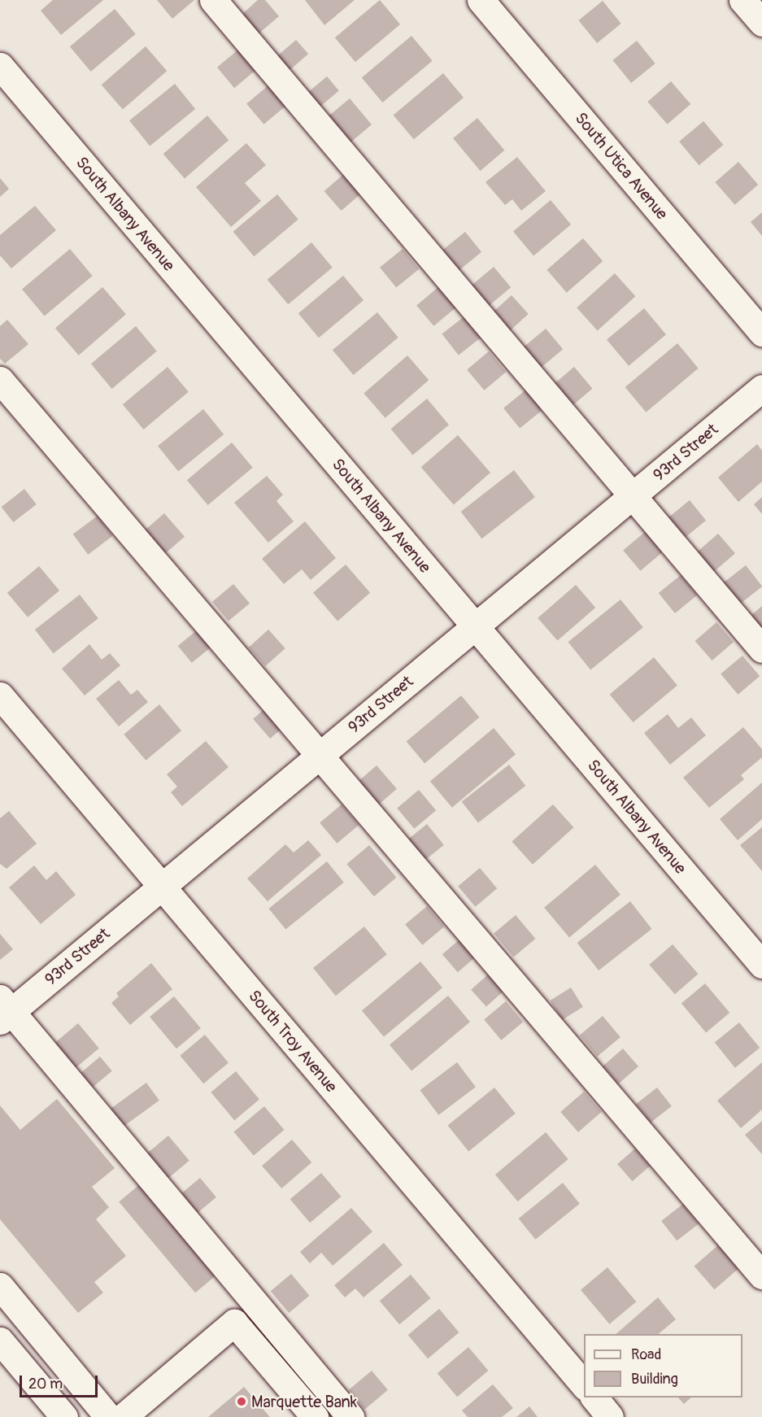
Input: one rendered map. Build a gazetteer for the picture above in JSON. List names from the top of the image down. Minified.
{"streets":{"street":["South Utica Avenue","South Albany Avenue","93rd Street","South Troy Avenue"]},"crossings":[["South Albany Avenue","93rd Street"],["93rd Street","South Troy Avenue"]],"places":["Marquette Bank"],"legend":["Road","Building"],"scale_bar":"20 m"}
